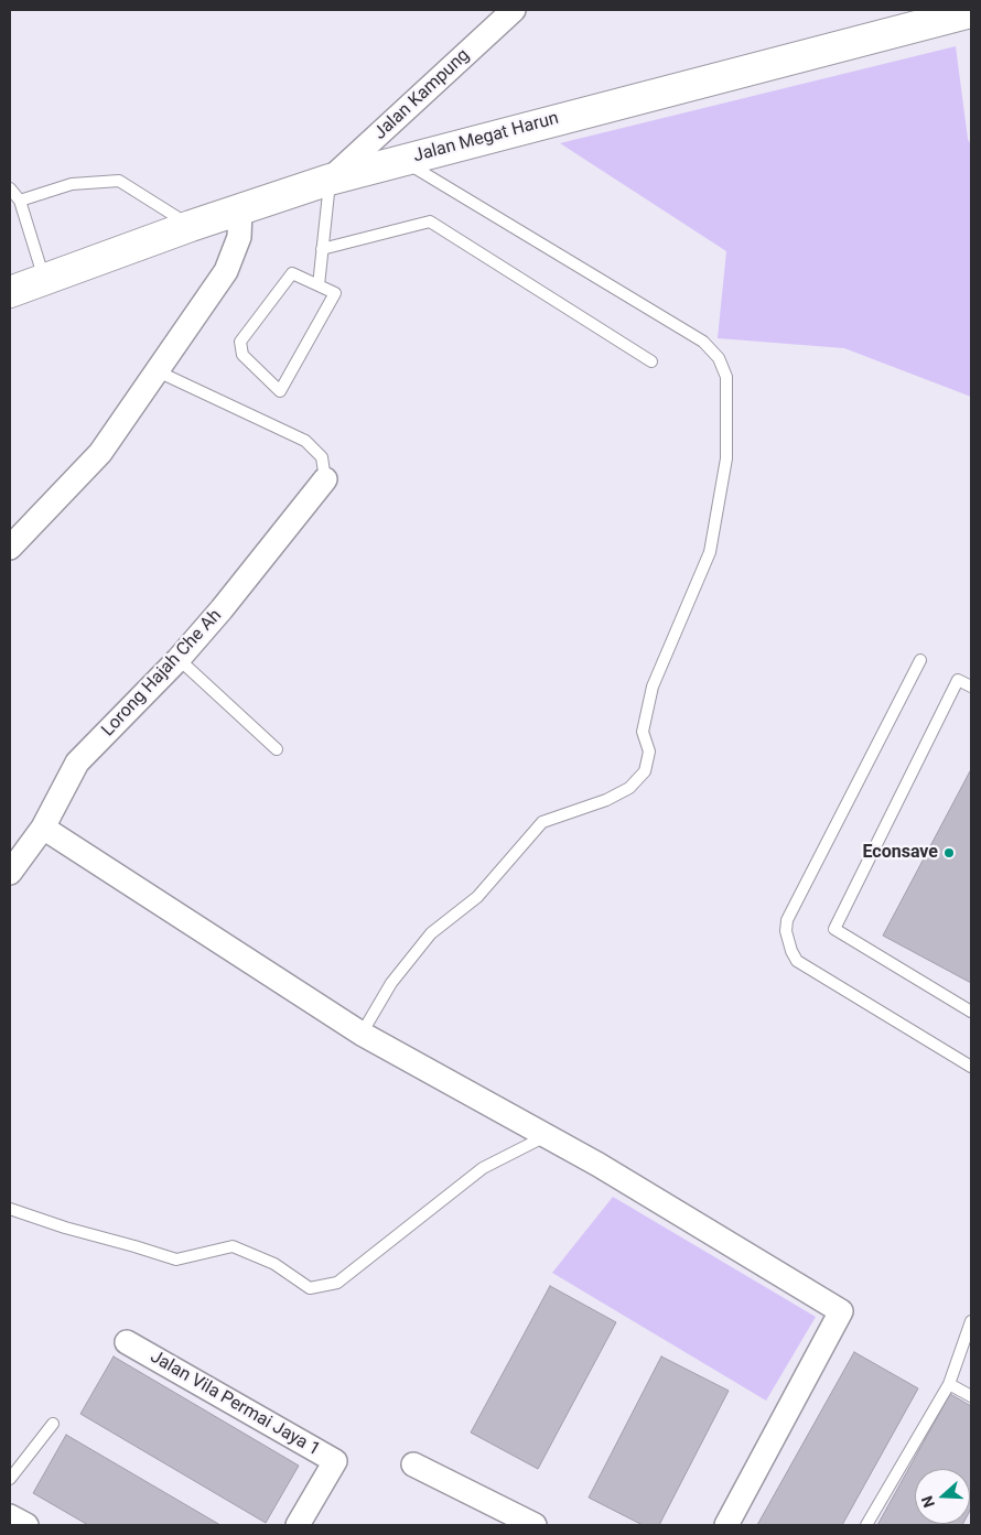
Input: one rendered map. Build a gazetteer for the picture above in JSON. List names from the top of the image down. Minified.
{"streets":{"street":["Jalan Kampung","Jalan Megat Harun","Lorong Hajah Che Ah","Jalan Vila Permai Jaya 1"]},"crossings":[["Jalan Kampung","Jalan Megat Harun"]],"places":["Econsave"],"north":"left"}
